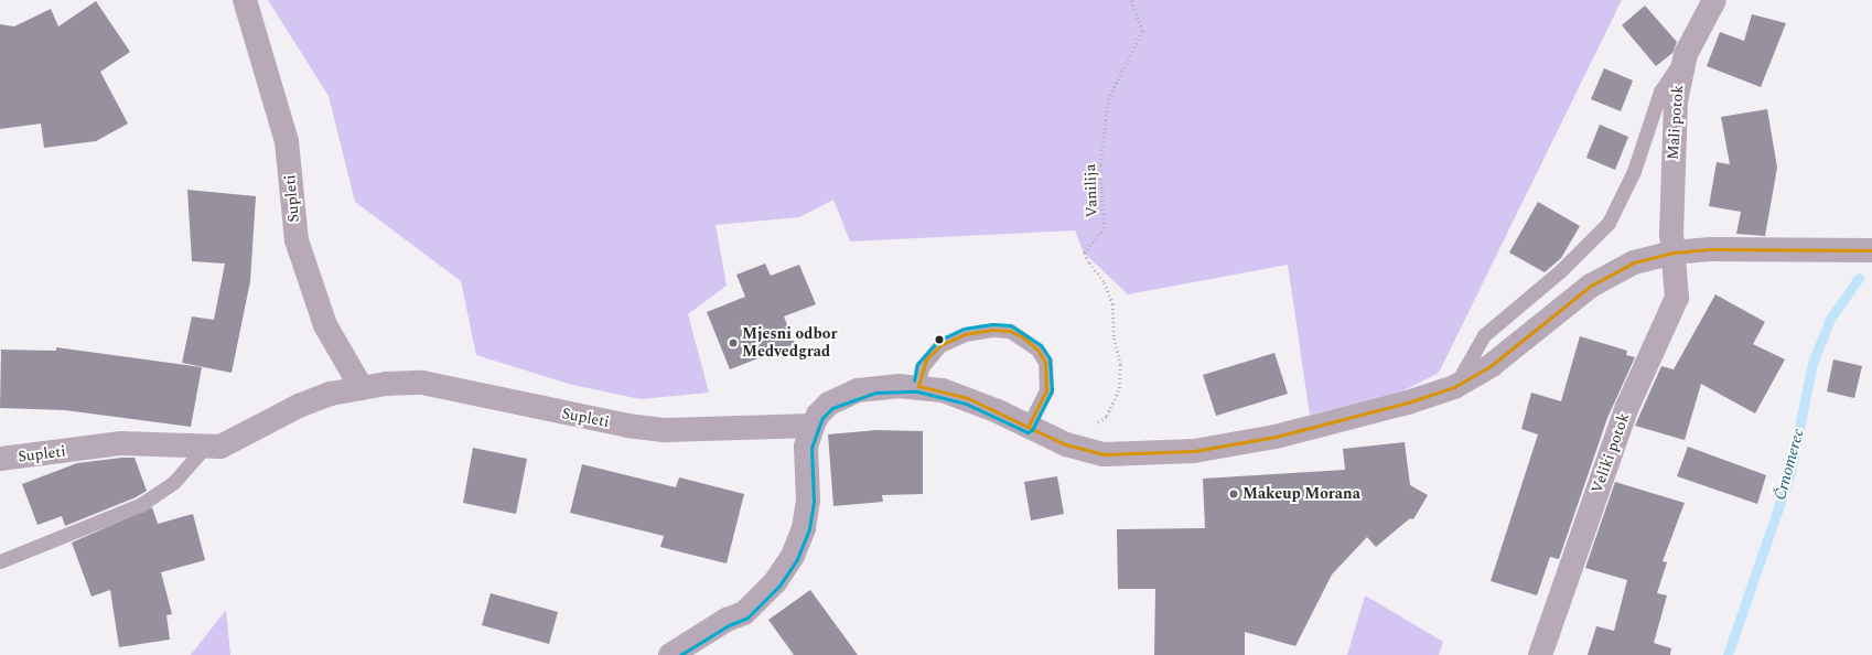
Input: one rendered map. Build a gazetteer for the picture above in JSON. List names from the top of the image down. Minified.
{"streets":{"street":["Mali potok","Supleti","Veliki potok"],"path":["Vanilija"]},"crossings":[["Mali potok","Veliki potok"]],"water":["Črnomerec"],"places":["Mjesni odbor Medvedgrad","Makeup Morana"]}
